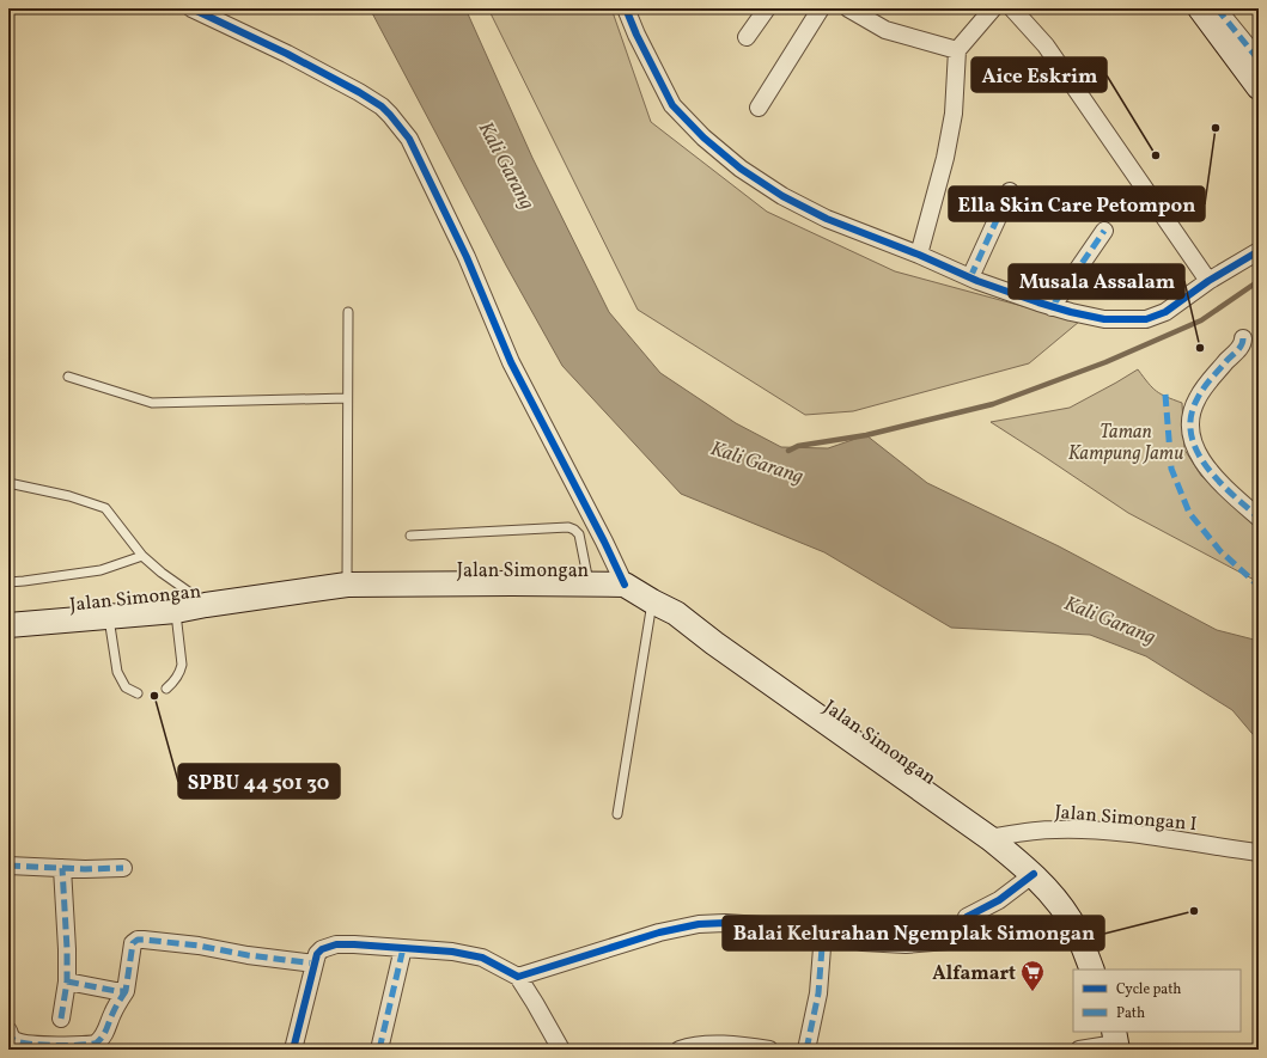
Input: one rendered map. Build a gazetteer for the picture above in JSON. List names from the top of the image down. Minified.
{"streets":{"main road":["Jalan Simongan"],"street":["Jalan Simongan I"]},"crossings":[["Jalan Simongan","Jalan Simongan I"]],"water":["Kali Garang"],"parks":["Taman Kampung Jamu"],"places":{"other":["Ella Skin Care Petompon","Aice Eskrim","Musala Assalam","SPBU 44 501 30","Balai Kelurahan Ngemplak Simongan"],"supermarket":["Alfamart"]},"legend":["Cycle path","Path"]}
